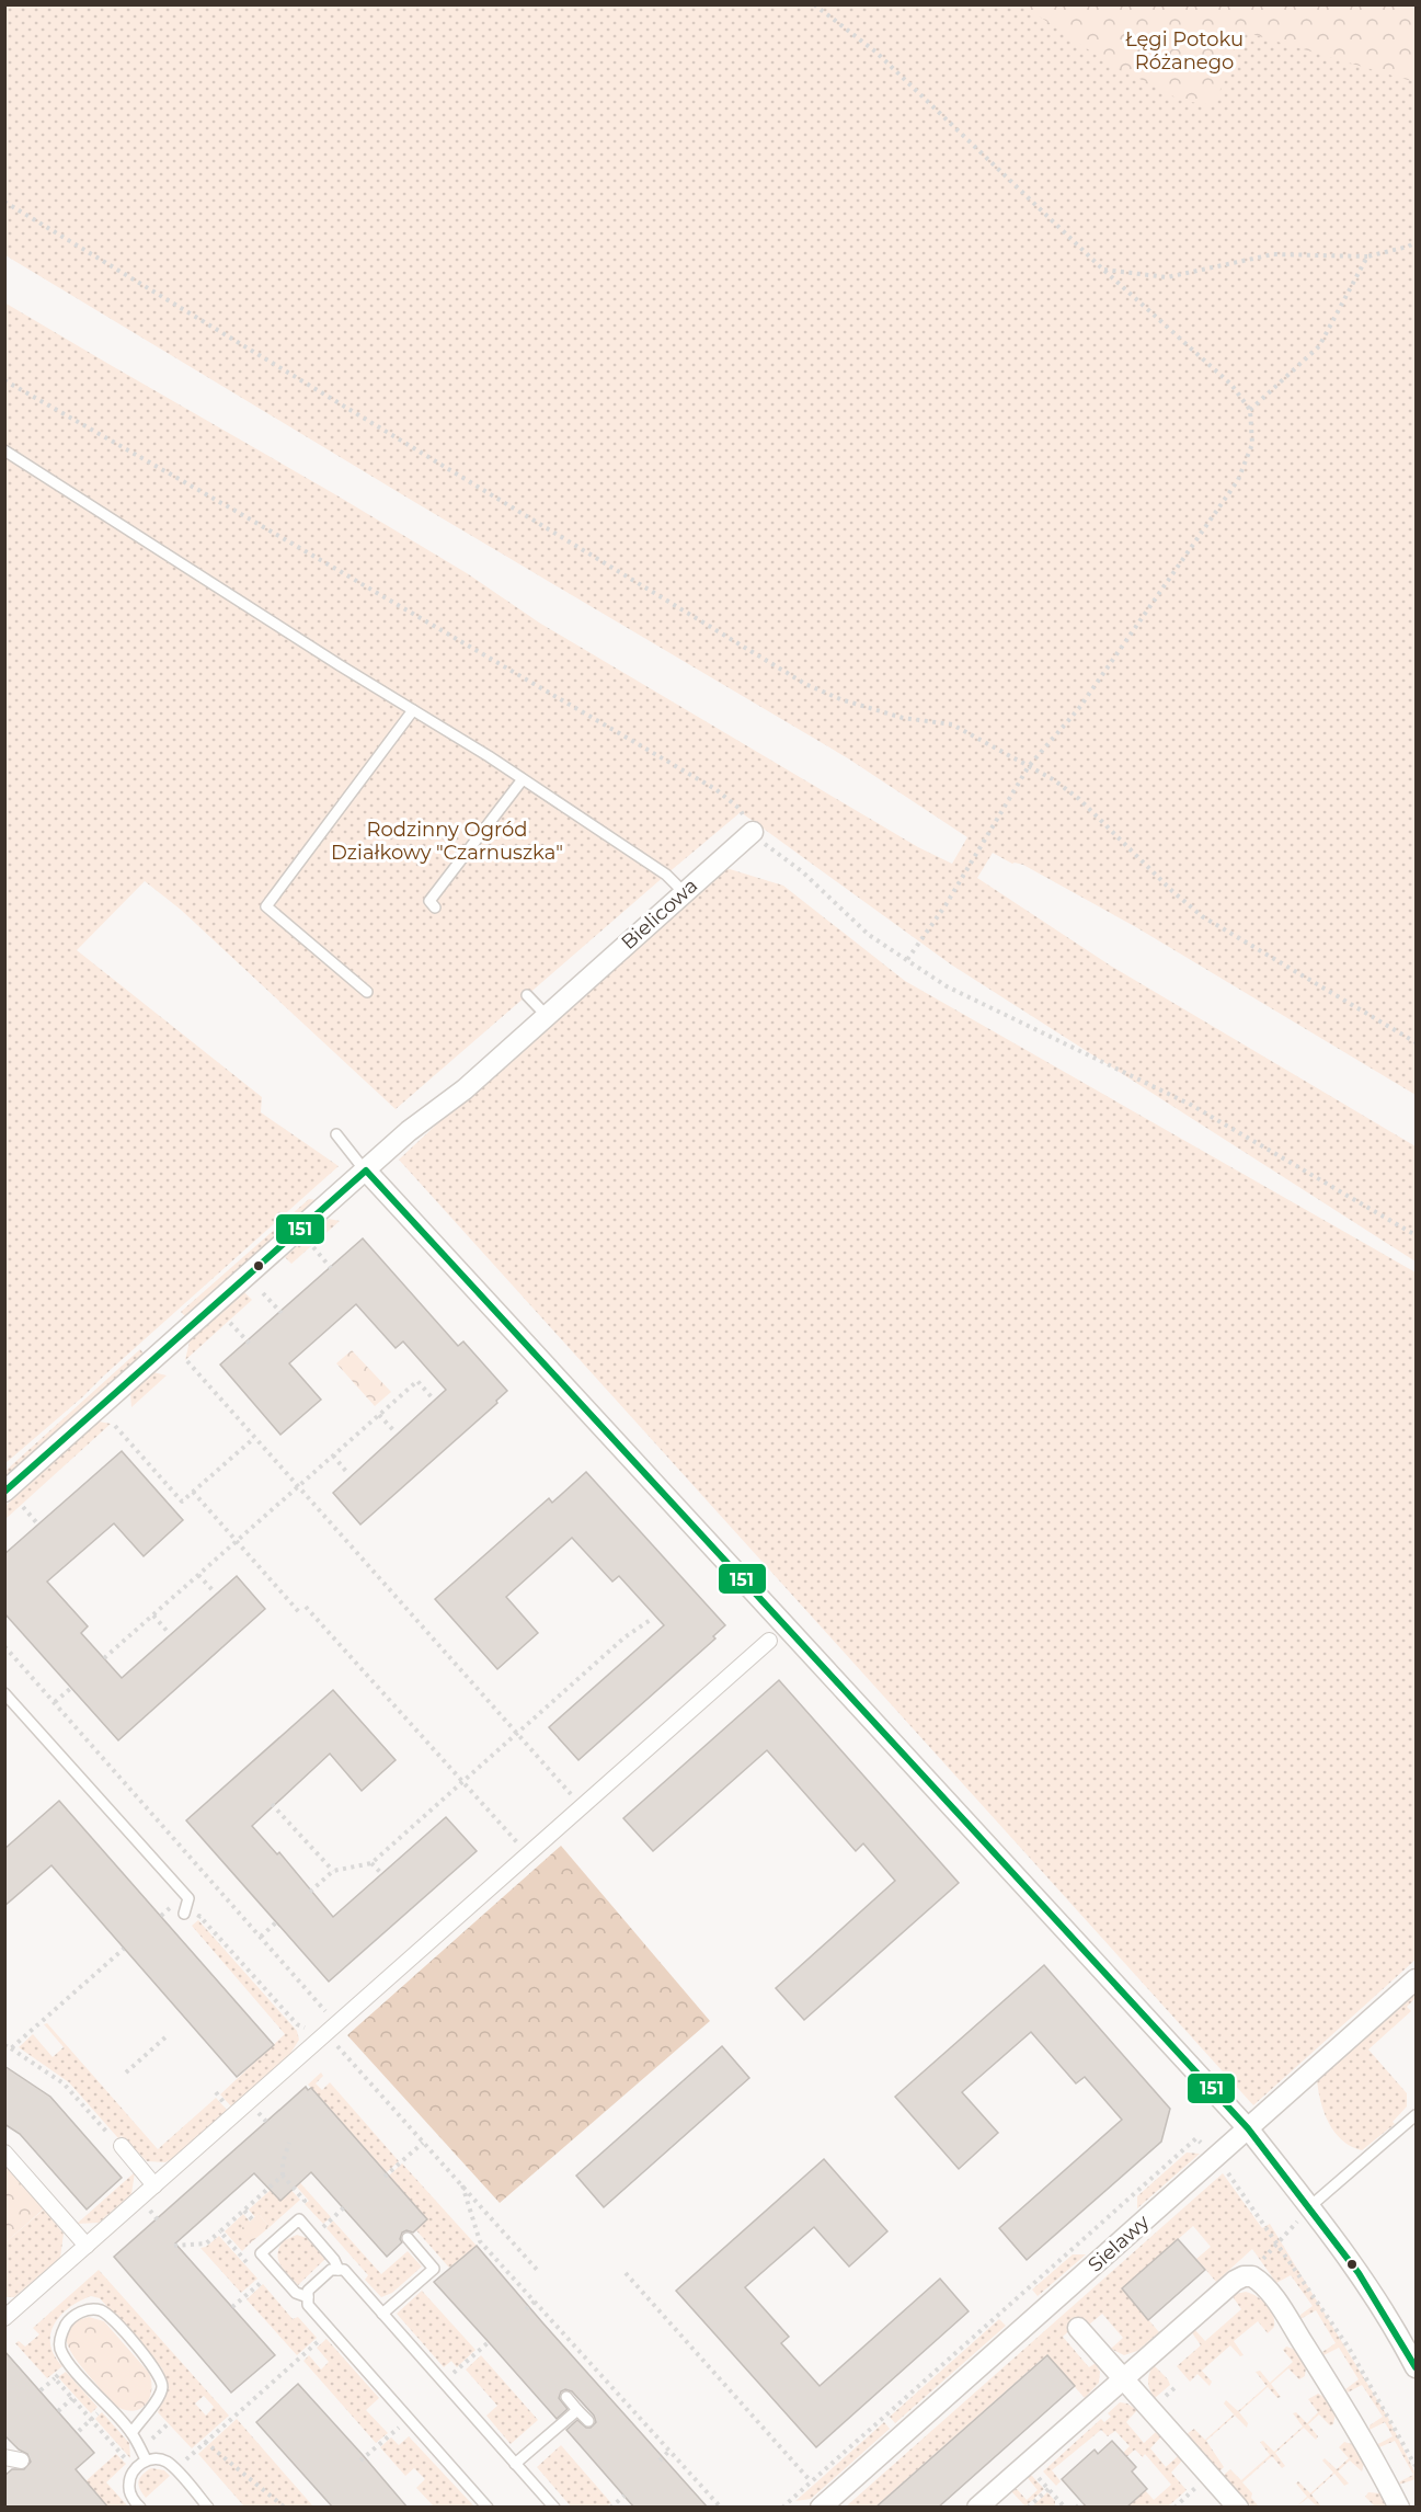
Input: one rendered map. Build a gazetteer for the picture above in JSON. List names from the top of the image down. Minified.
{"streets":{"street":["Bielicowa","Sielawy"]},"parks":["Łęgi Potoku Różanego","Rodzinny Ogród Działkowy \"Czarnuszka\""],"lines":["transit line 151"]}
